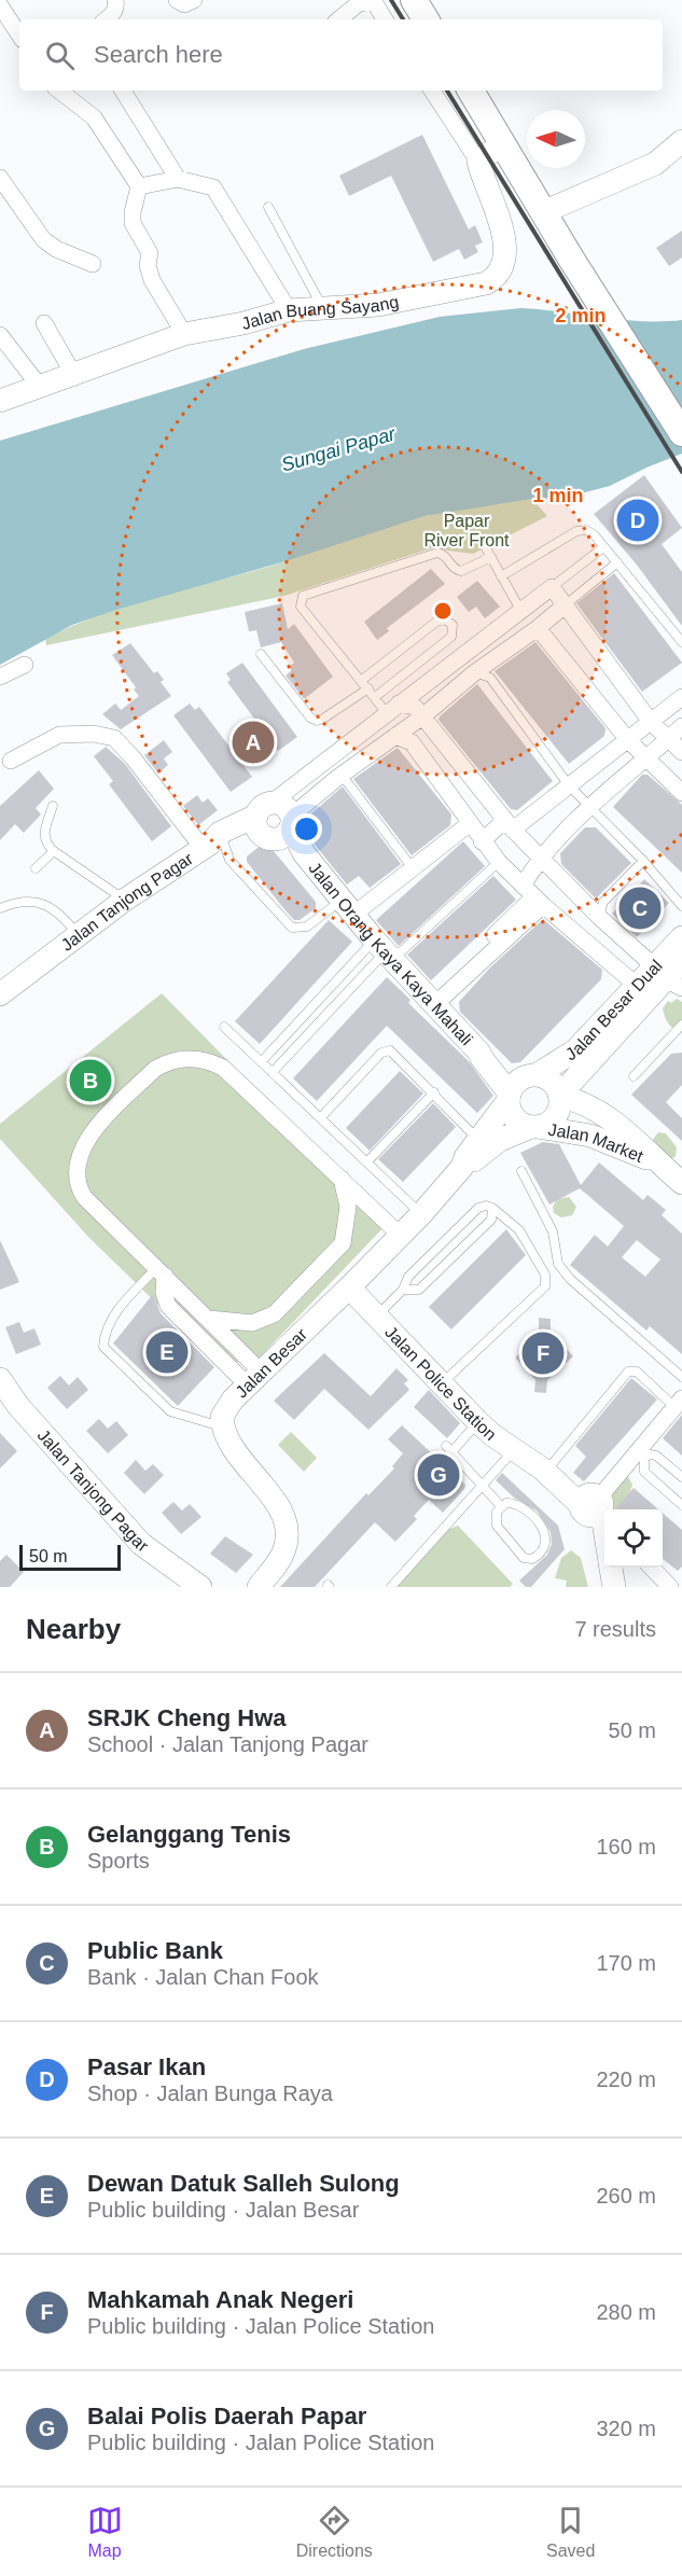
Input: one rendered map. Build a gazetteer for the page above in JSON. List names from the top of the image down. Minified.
{"streets":{"main road":["Jalan Buang Sayang","Jalan Tanjong Pagar","Jalan Orang Kaya Kaya Mahali","Jalan Besar Dual","Jalan Market","Jalan Besar","Jalan Police Station"]},"crossings":[["Jalan Tanjong Pagar","Jalan Orang Kaya Kaya Mahali"],["Jalan Orang Kaya Kaya Mahali","Jalan Besar Dual"],["Jalan Orang Kaya Kaya Mahali","Jalan Market"],["Jalan Orang Kaya Kaya Mahali","Jalan Besar"],["Jalan Besar Dual","Jalan Market"],["Jalan Besar Dual","Jalan Besar"],["Jalan Market","Jalan Besar"],["Jalan Besar","Jalan Police Station"]],"water":["Sungai Papar"],"parks":["Papar River Front"],"scale_bar":"50 m","north":"left","page":{"search":"Search here","pins":["D","A","C","B","E","F","G"],"scale":"50 m","heading":["Nearby","7 results"],"list":[{"mark":"A","name":"SRJK Cheng Hwa","note":"School · Jalan Tanjong Pagar","value":"50 m"},{"mark":"B","name":"Gelanggang Tenis","note":"Sports","value":"160 m"},{"mark":"C","name":"Public Bank","note":"Bank · Jalan Chan Fook","value":"170 m"},{"mark":"D","name":"Pasar Ikan","note":"Shop · Jalan Bunga Raya","value":"220 m"},{"mark":"E","name":"Dewan Datuk Salleh Sulong","note":"Public building · Jalan Besar","value":"260 m"},{"mark":"F","name":"Mahkamah Anak Negeri","note":"Public building · Jalan Police Station","value":"280 m"},{"mark":"G","name":"Balai Polis Daerah Papar","note":"Public building · Jalan Police Station","value":"320 m"}],"nav":["Map","Directions","Saved"]},"rings":["2 min","1 min"]}
